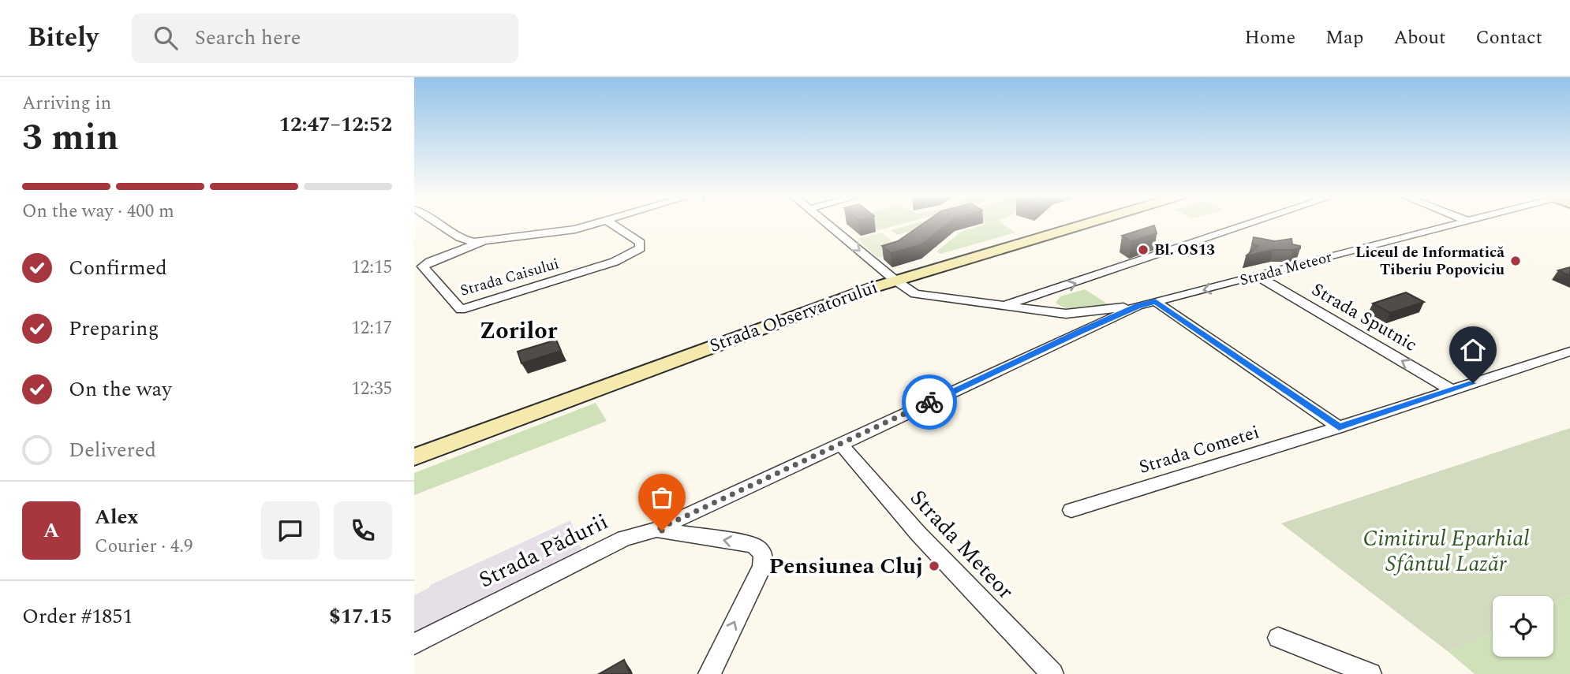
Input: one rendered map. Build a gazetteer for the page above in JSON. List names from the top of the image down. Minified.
{"streets":{"main road":["Strada Observatorului"],"street":["Strada Meteor","Strada Caisului","Strada Sputnic","Strada Cometei","Strada Pădurii"]},"crossings":[["Strada Meteor","Strada Sputnic"],["Strada Meteor","Strada Pădurii"],["Strada Sputnic","Strada Cometei"]],"districts":["Zorilor"],"parks":["Cimitirul Eparhial Sfântul Lazăr"],"places":["Bl. OS13","Liceul de Informatică Tiberiu Popoviciu","Pensiunea Cluj"],"page":{"header":"Bitely","search":"Search here","nav":["Home","Map","About","Contact"],"heading":["3 min","Arriving in","12:47–12:52"],"panel":["Alex","Courier · 4.9","Order #1851","$17.15"],"bar":"On the way · 400 m","list":[["Confirmed","12:15"],["Preparing","12:17"],["On the way","12:35"],"Delivered"],"round":"A"}}
